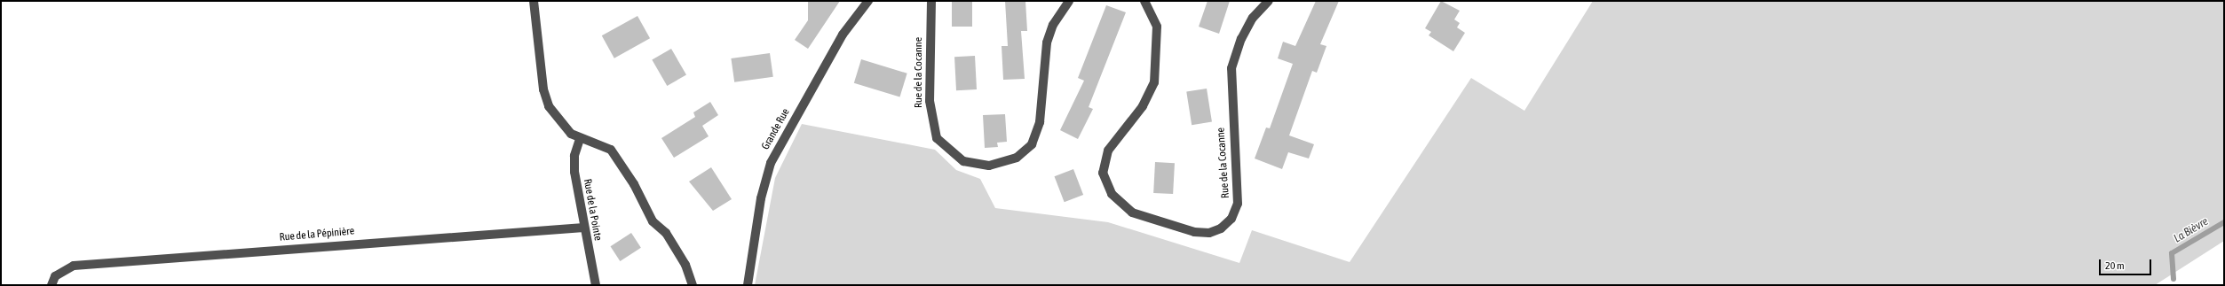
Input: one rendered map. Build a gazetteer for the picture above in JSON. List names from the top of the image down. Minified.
{"streets":{"street":["Rue de la Cocanne","Grande Rue","Rue de la Pointe","Rue de la Pépinière"]},"crossings":[["Rue de la Pointe","Rue de la Pépinière"]],"water":["La Bièvre"],"scale_bar":"20 m"}
